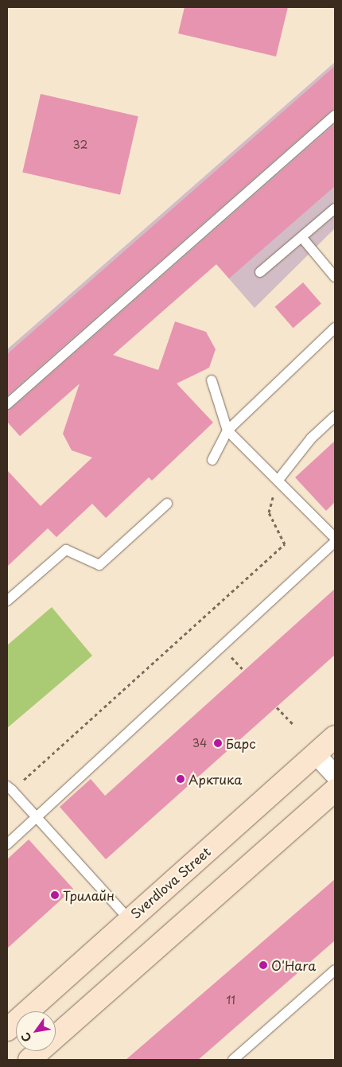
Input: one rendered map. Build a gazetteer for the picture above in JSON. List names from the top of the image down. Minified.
{"streets":{"main road":["Sverdlova Street"]},"places":["Барс","Арктика","Трилайн","O'Hara"],"house_numbers":["32","34","11"],"north":"bottom left"}
